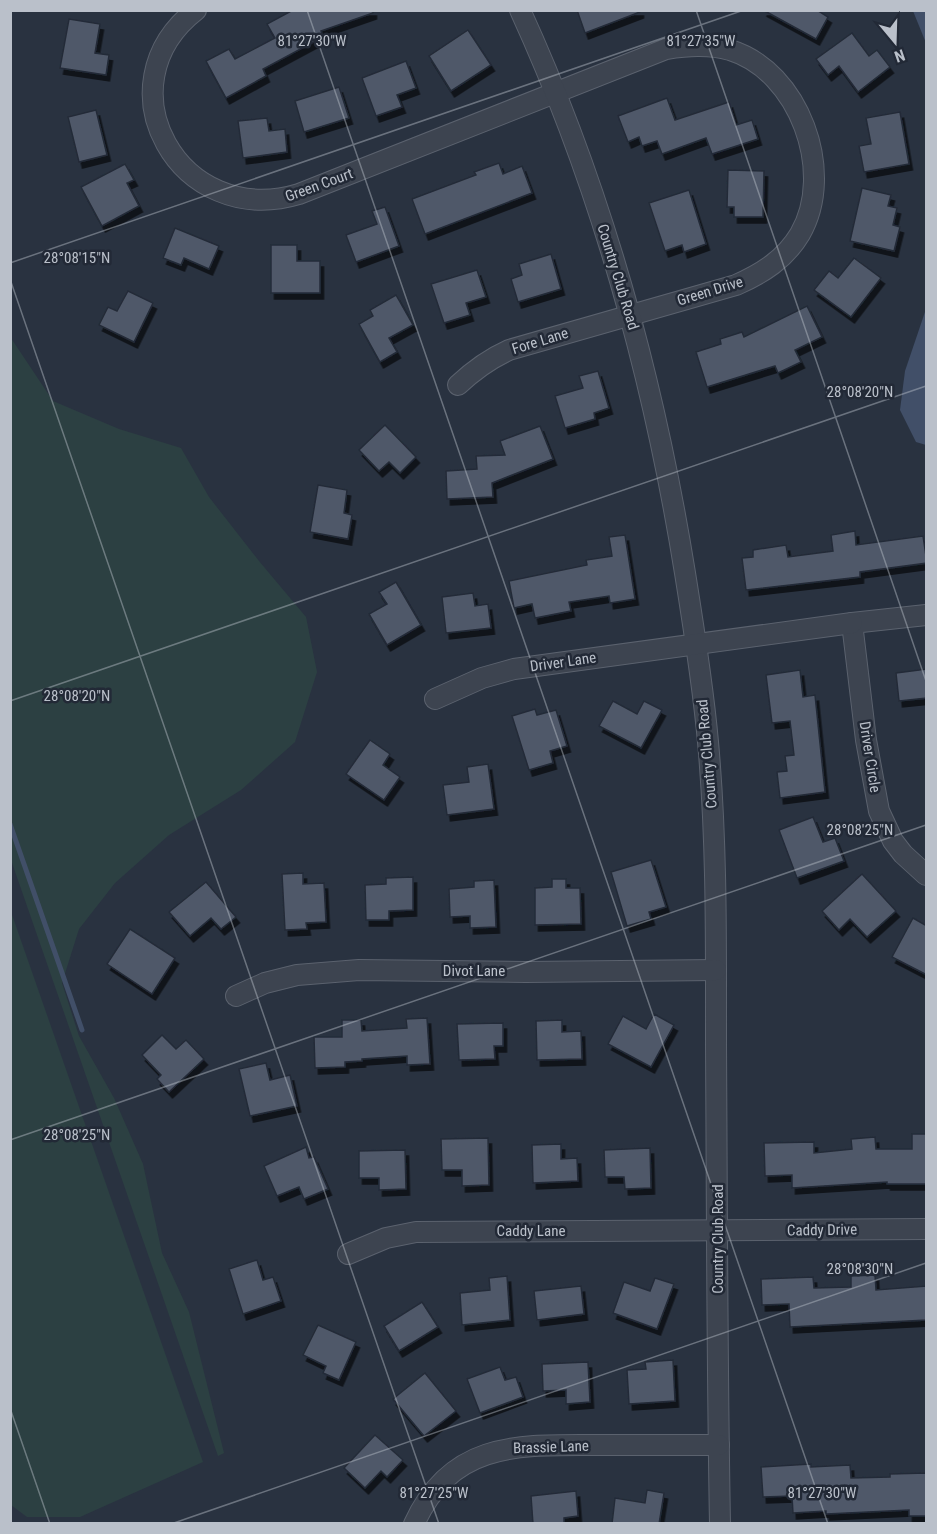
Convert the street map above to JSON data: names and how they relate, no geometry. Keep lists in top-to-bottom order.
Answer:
{
  "streets": {
    "street": [
      "Green Court",
      "Country Club Road",
      "Green Drive",
      "Fore Lane",
      "Driver Lane",
      "Driver Circle",
      "Divot Lane",
      "Caddy Drive",
      "Caddy Lane",
      "Brassie Lane"
    ]
  },
  "crossings": [
    ["Green Court", "Country Club Road"],
    ["Green Court", "Green Drive"],
    ["Country Club Road", "Green Drive"],
    ["Country Club Road", "Fore Lane"],
    ["Country Club Road", "Driver Lane"],
    ["Country Club Road", "Divot Lane"],
    ["Country Club Road", "Caddy Drive"],
    ["Country Club Road", "Caddy Lane"],
    ["Country Club Road", "Brassie Lane"],
    ["Green Drive", "Fore Lane"],
    ["Caddy Drive", "Caddy Lane"]
  ],
  "north": "bottom",
  "coordinates": [
    "81°27'35\"W",
    "81°27'30\"W",
    "28°08'15\"N",
    "28°08'20\"N",
    "28°08'25\"N",
    "28°08'30\"N",
    "81°27'25\"W"
  ]
}
